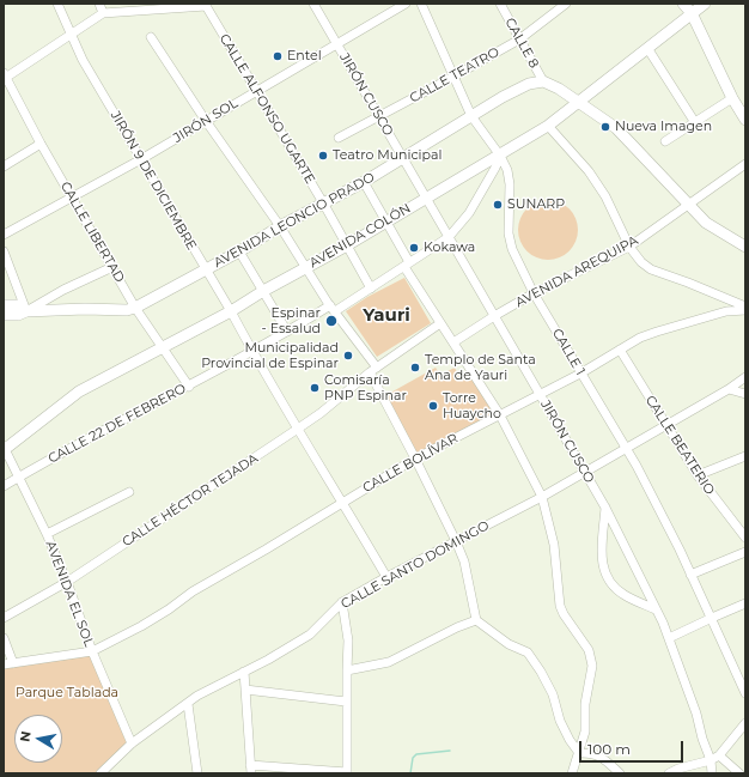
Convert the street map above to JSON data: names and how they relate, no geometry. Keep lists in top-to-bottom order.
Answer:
{
  "streets": {
    "main road": ["AVENIDA LEONCIO PRADO", "AVENIDA COLÓN"],
    "street": [
      "CALLE 8",
      "CALLE TEATRO",
      "JIRÓN CUSCO",
      "CALLE ALFONSO UGARTE",
      "JIRÓN SOL",
      "JIRÓN 9 DE DICIEMBRE",
      "CALLE LIBERTAD",
      "AVENIDA AREQUIPA",
      "CALLE 1",
      "CALLE 22 DE FEBRERO",
      "CALLE BEATERIO",
      "CALLE BOLÍVAR",
      "CALLE HÉCTOR TEJADA",
      "CALLE SANTO DOMINGO",
      "AVENIDA EL SOL"
    ]
  },
  "crossings": [
    ["CALLE 8", "CALLE TEATRO"],
    ["CALLE 8", "AVENIDA LEONCIO PRADO"],
    ["CALLE TEATRO", "JIRÓN CUSCO"],
    ["CALLE TEATRO", "CALLE 1"],
    ["JIRÓN CUSCO", "JIRÓN SOL"],
    ["JIRÓN CUSCO", "AVENIDA LEONCIO PRADO"],
    ["JIRÓN CUSCO", "AVENIDA COLÓN"],
    ["JIRÓN CUSCO", "AVENIDA AREQUIPA"],
    ["JIRÓN CUSCO", "CALLE 22 DE FEBRERO"],
    ["JIRÓN CUSCO", "CALLE BOLÍVAR"],
    ["JIRÓN CUSCO", "CALLE SANTO DOMINGO"],
    ["CALLE ALFONSO UGARTE", "JIRÓN SOL"],
    ["CALLE ALFONSO UGARTE", "AVENIDA LEONCIO PRADO"],
    ["CALLE ALFONSO UGARTE", "AVENIDA COLÓN"],
    ["CALLE ALFONSO UGARTE", "CALLE 22 DE FEBRERO"],
    ["JIRÓN SOL", "JIRÓN 9 DE DICIEMBRE"],
    ["JIRÓN SOL", "CALLE LIBERTAD"],
    ["JIRÓN 9 DE DICIEMBRE", "AVENIDA LEONCIO PRADO"],
    ["JIRÓN 9 DE DICIEMBRE", "AVENIDA COLÓN"],
    ["JIRÓN 9 DE DICIEMBRE", "CALLE 22 DE FEBRERO"],
    ["JIRÓN 9 DE DICIEMBRE", "CALLE BOLÍVAR"],
    ["JIRÓN 9 DE DICIEMBRE", "CALLE HÉCTOR TEJADA"],
    ["JIRÓN 9 DE DICIEMBRE", "CALLE SANTO DOMINGO"],
    ["AVENIDA LEONCIO PRADO", "CALLE LIBERTAD"],
    ["AVENIDA LEONCIO PRADO", "CALLE 1"],
    ["CALLE LIBERTAD", "AVENIDA COLÓN"],
    ["CALLE LIBERTAD", "CALLE 22 DE FEBRERO"],
    ["AVENIDA COLÓN", "CALLE 1"],
    ["AVENIDA COLÓN", "CALLE 22 DE FEBRERO"],
    ["AVENIDA COLÓN", "AVENIDA EL SOL"],
    ["AVENIDA AREQUIPA", "CALLE 1"],
    ["CALLE 1", "CALLE 22 DE FEBRERO"],
    ["CALLE 1", "CALLE BOLÍVAR"],
    ["CALLE 1", "CALLE SANTO DOMINGO"],
    ["CALLE 22 DE FEBRERO", "AVENIDA EL SOL"],
    ["CALLE BEATERIO", "CALLE BOLÍVAR"],
    ["CALLE BEATERIO", "CALLE SANTO DOMINGO"],
    ["CALLE BOLÍVAR", "AVENIDA EL SOL"],
    ["CALLE HÉCTOR TEJADA", "AVENIDA EL SOL"],
    ["CALLE SANTO DOMINGO", "AVENIDA EL SOL"]
  ],
  "districts": ["Yauri"],
  "parks": ["Parque Tablada"],
  "places": [
    "Entel",
    "Nueva Imagen",
    "Teatro Municipal",
    "SUNARP",
    "Kokawa",
    "Espinar - Essalud",
    "Municipalidad Provincial de Espinar",
    "Templo de Santa Ana de Yauri",
    "Comisaría PNP Espinar",
    "Torre Huaycho"
  ],
  "scale_bar": "100 m",
  "north": "left"
}
